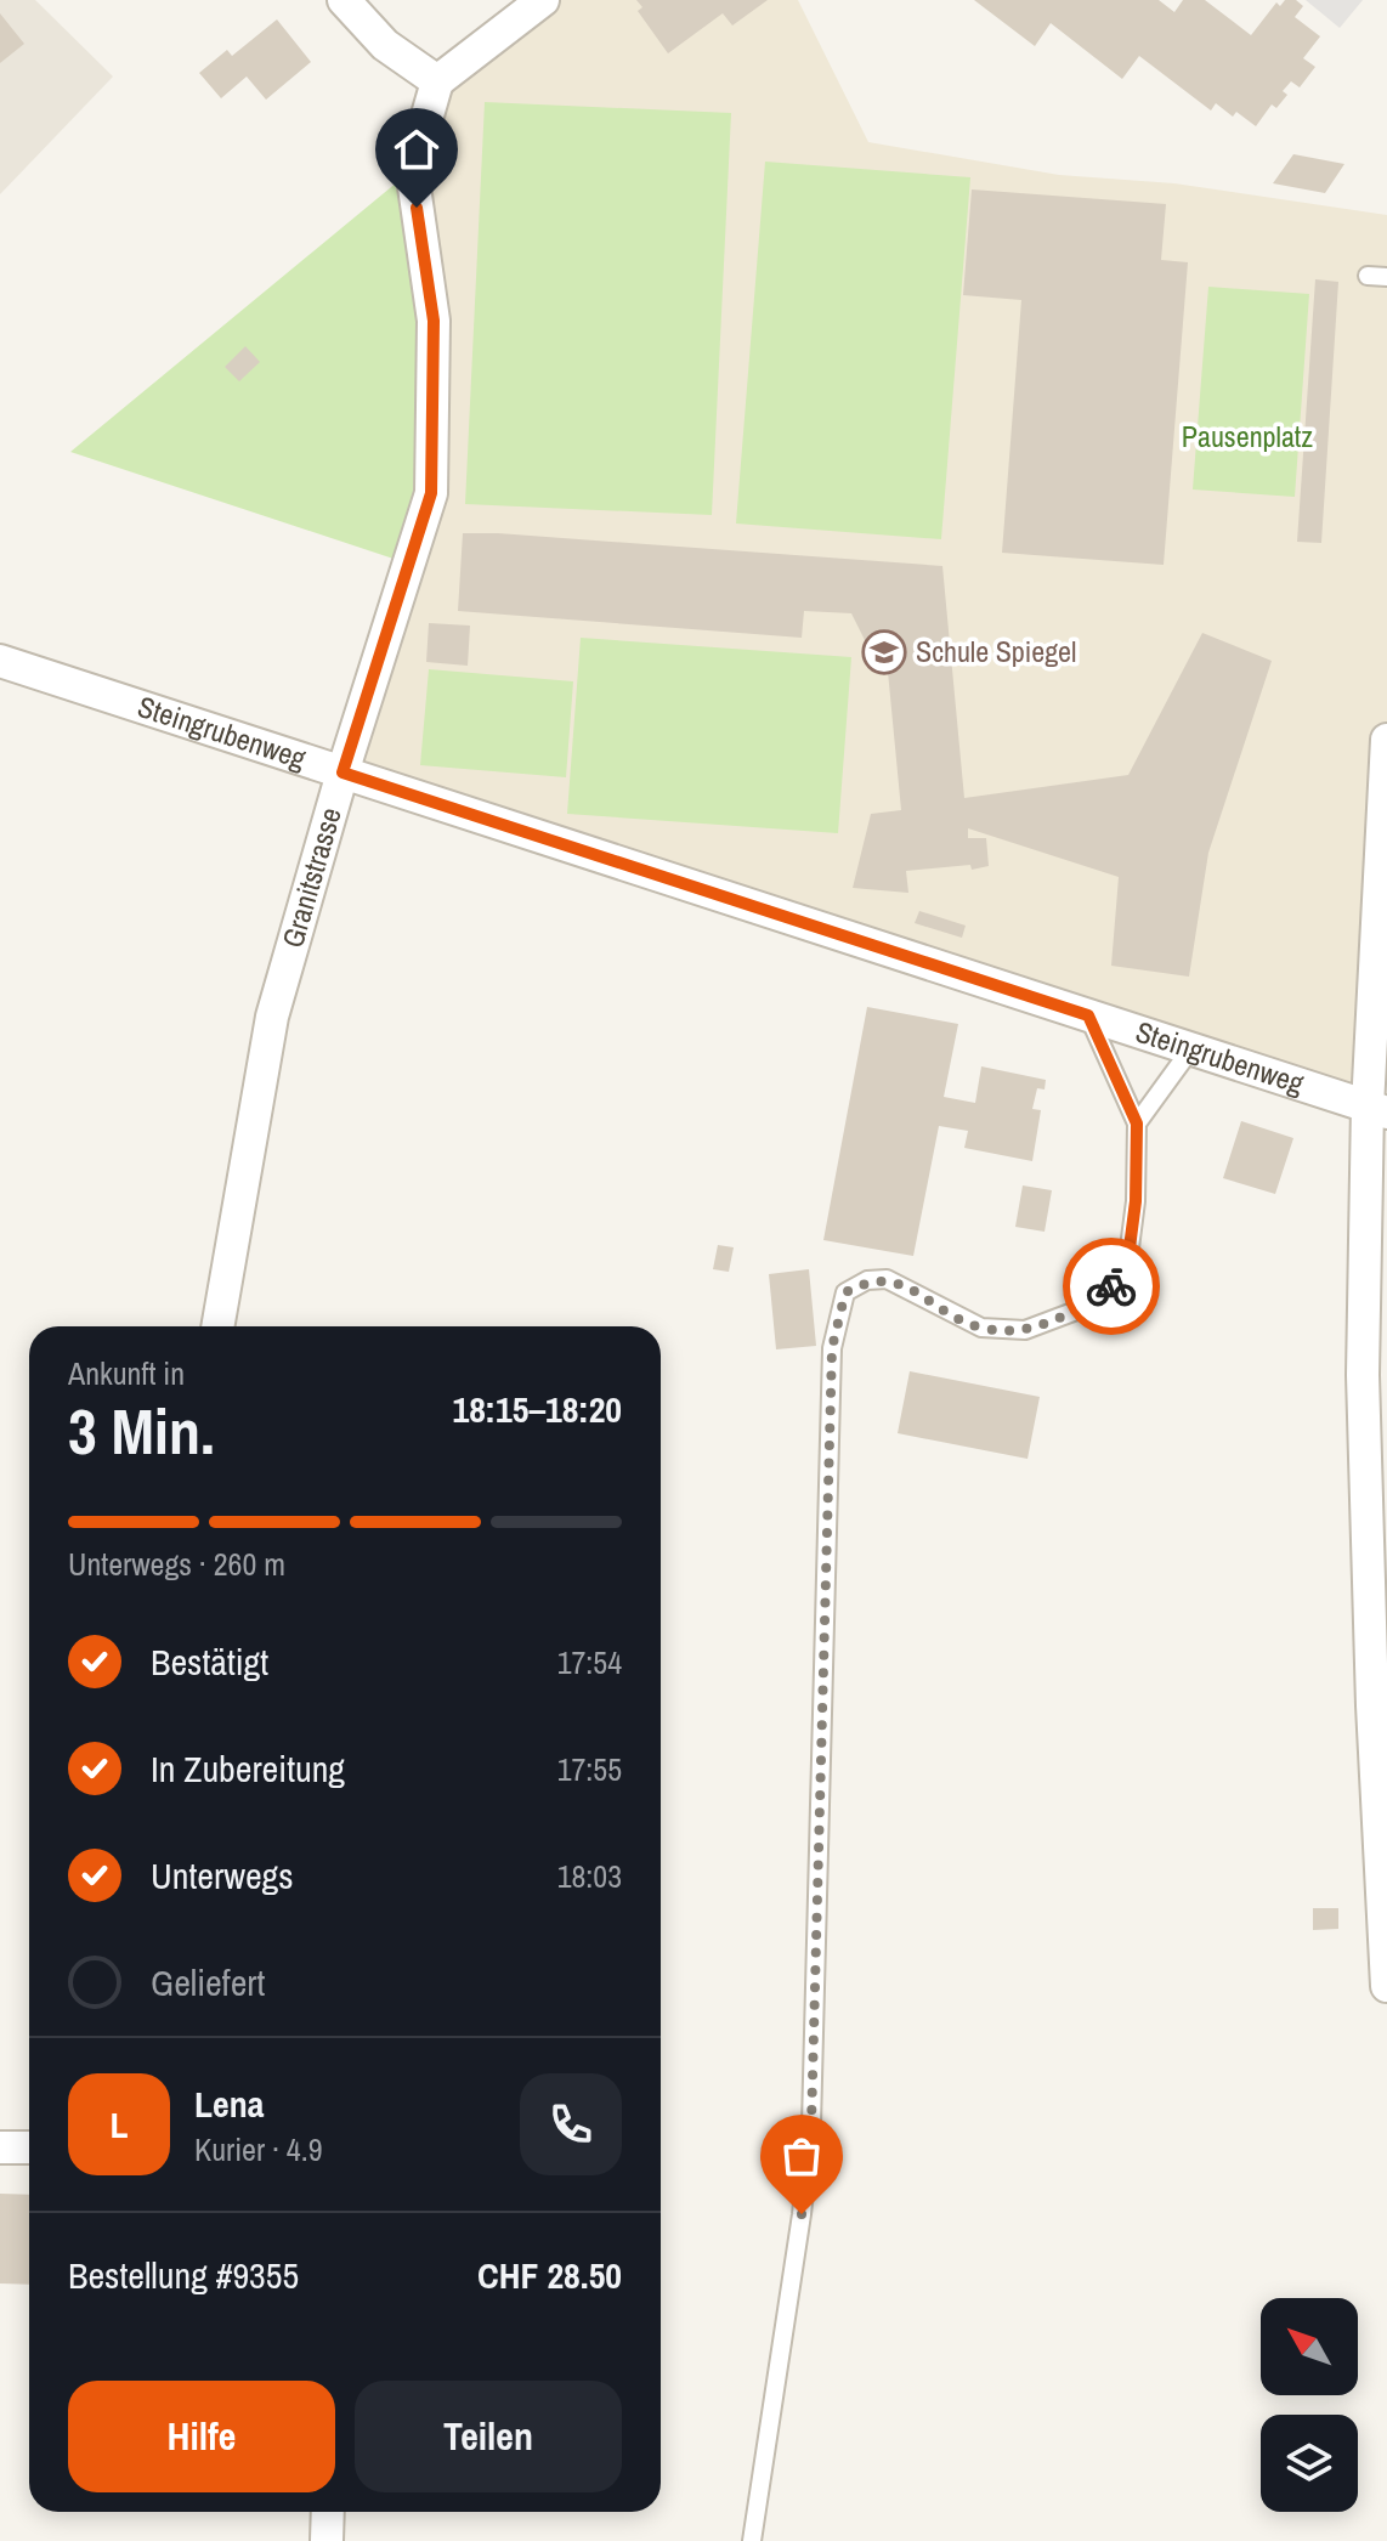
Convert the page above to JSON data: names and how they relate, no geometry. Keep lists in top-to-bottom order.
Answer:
{
  "streets": {
    "street": ["Steingrubenweg", "Granitstrasse"]
  },
  "crossings": [
    ["Steingrubenweg", "Granitstrasse"]
  ],
  "parks": ["Pausenplatz"],
  "places": {
    "school or university": ["Schule Spiegel"]
  },
  "north": "top left",
  "page": {
    "heading": ["3 Min.", "Ankunft in", "18:15–18:20"],
    "panel": [
      "Lena",
      "Kurier · 4.9",
      "Bestellung #9355",
      "CHF 28.50"
    ],
    "bar": "Unterwegs · 260 m",
    "list": [
      ["Bestätigt", "17:54"],
      ["In Zubereitung", "17:55"],
      ["Unterwegs", "18:03"],
      "Geliefert"
    ],
    "round": "L",
    "buttons": ["Hilfe", "Teilen"]
  }
}
